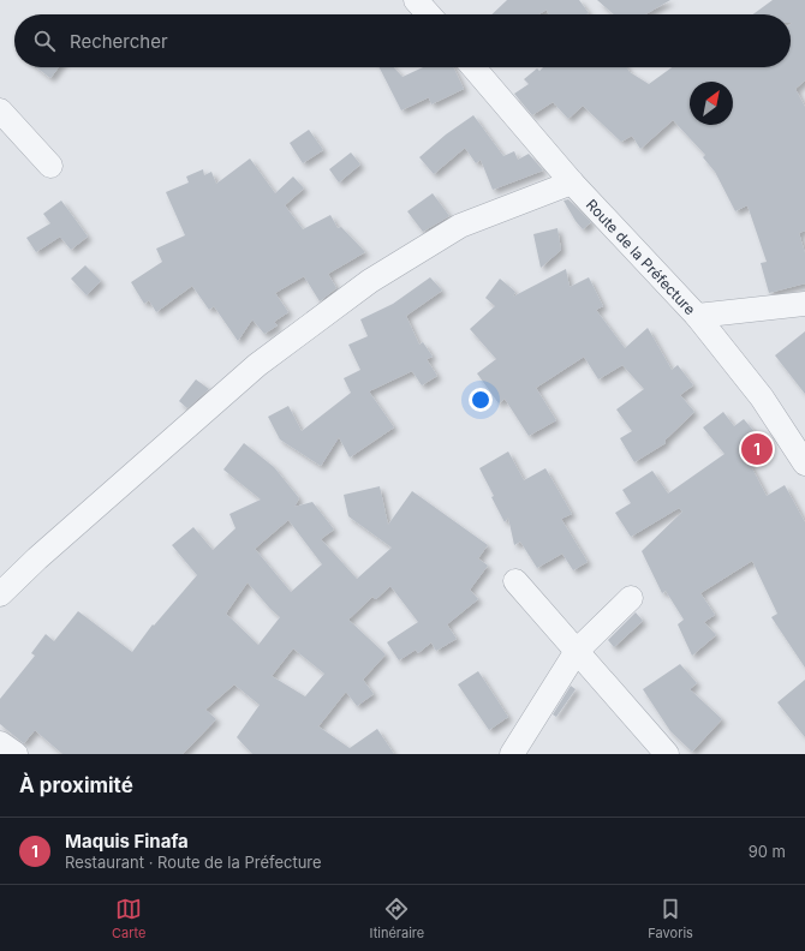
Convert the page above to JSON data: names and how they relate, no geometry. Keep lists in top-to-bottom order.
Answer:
{
  "streets": {
    "street": ["Route de la Préfecture"]
  },
  "north": "top right",
  "page": {
    "search": "Rechercher",
    "pins": "1",
    "heading": "À proximité",
    "list": [
      {
        "mark": "1",
        "name": "Maquis Finafa",
        "note": "Restaurant · Route de la Préfecture",
        "value": "90 m"
      }
    ],
    "nav": ["Carte", "Itinéraire", "Favoris"]
  }
}
